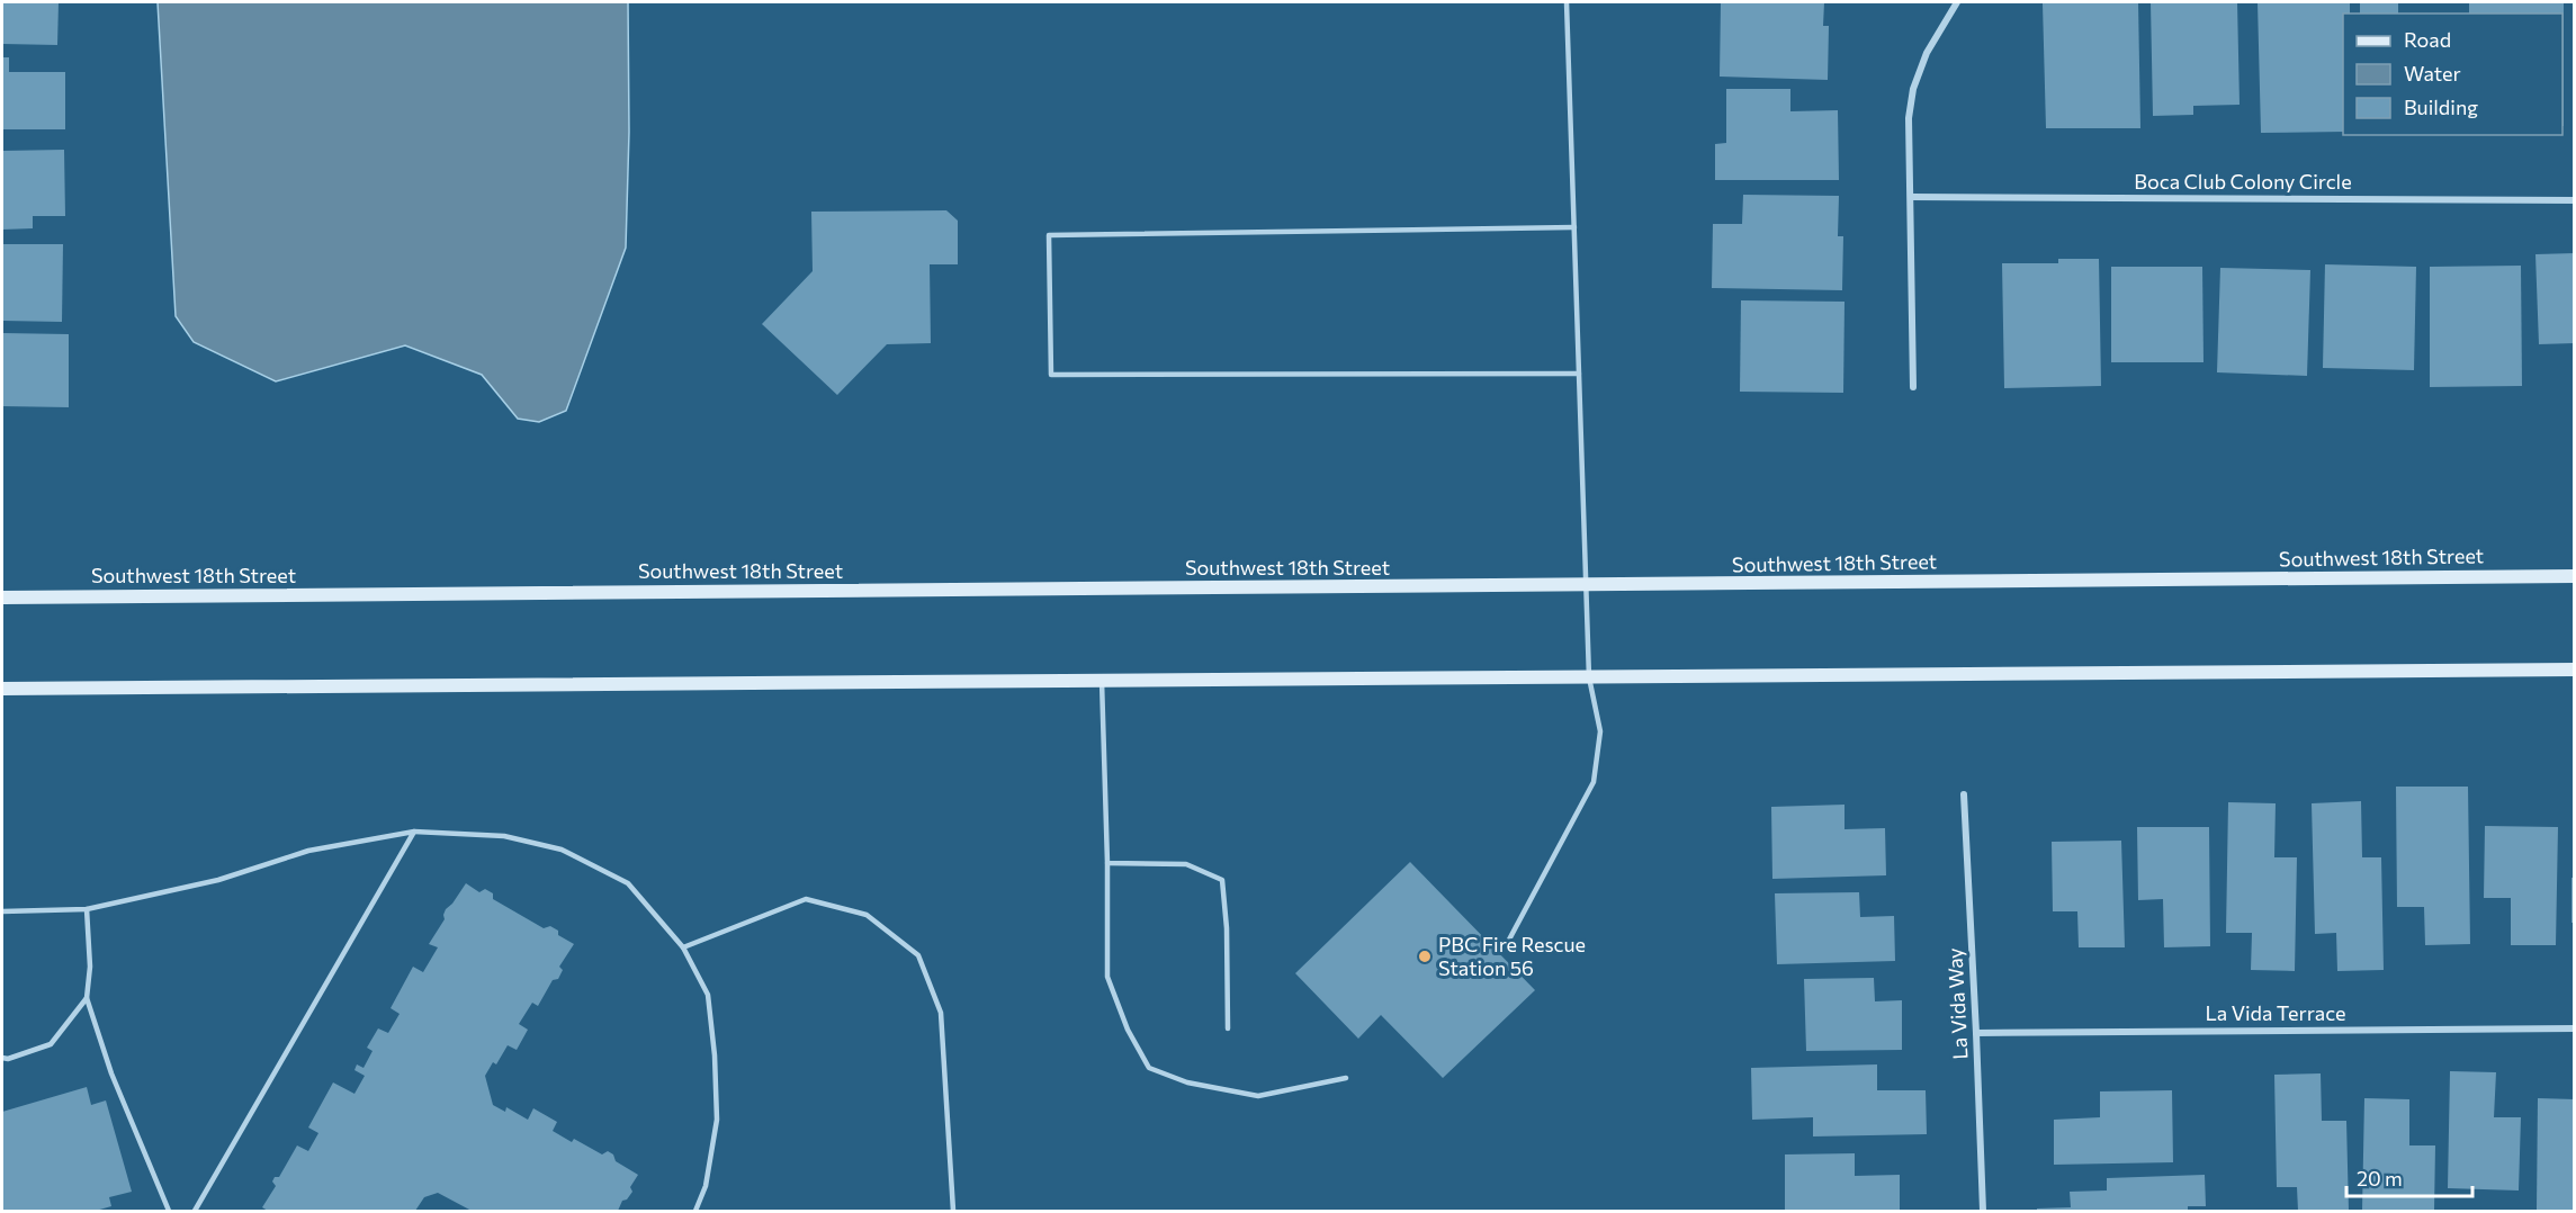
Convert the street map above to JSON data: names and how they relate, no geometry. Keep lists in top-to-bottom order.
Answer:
{
  "streets": {
    "main road": ["Southwest 18th Street"],
    "street": ["Boca Club Colony Circle", "La Vida Way", "La Vida Terrace"]
  },
  "crossings": [
    ["La Vida Way", "La Vida Terrace"]
  ],
  "places": ["PBC Fire Rescue Station 56"],
  "legend": ["Road", "Water", "Building"],
  "scale_bar": "20 m"
}
